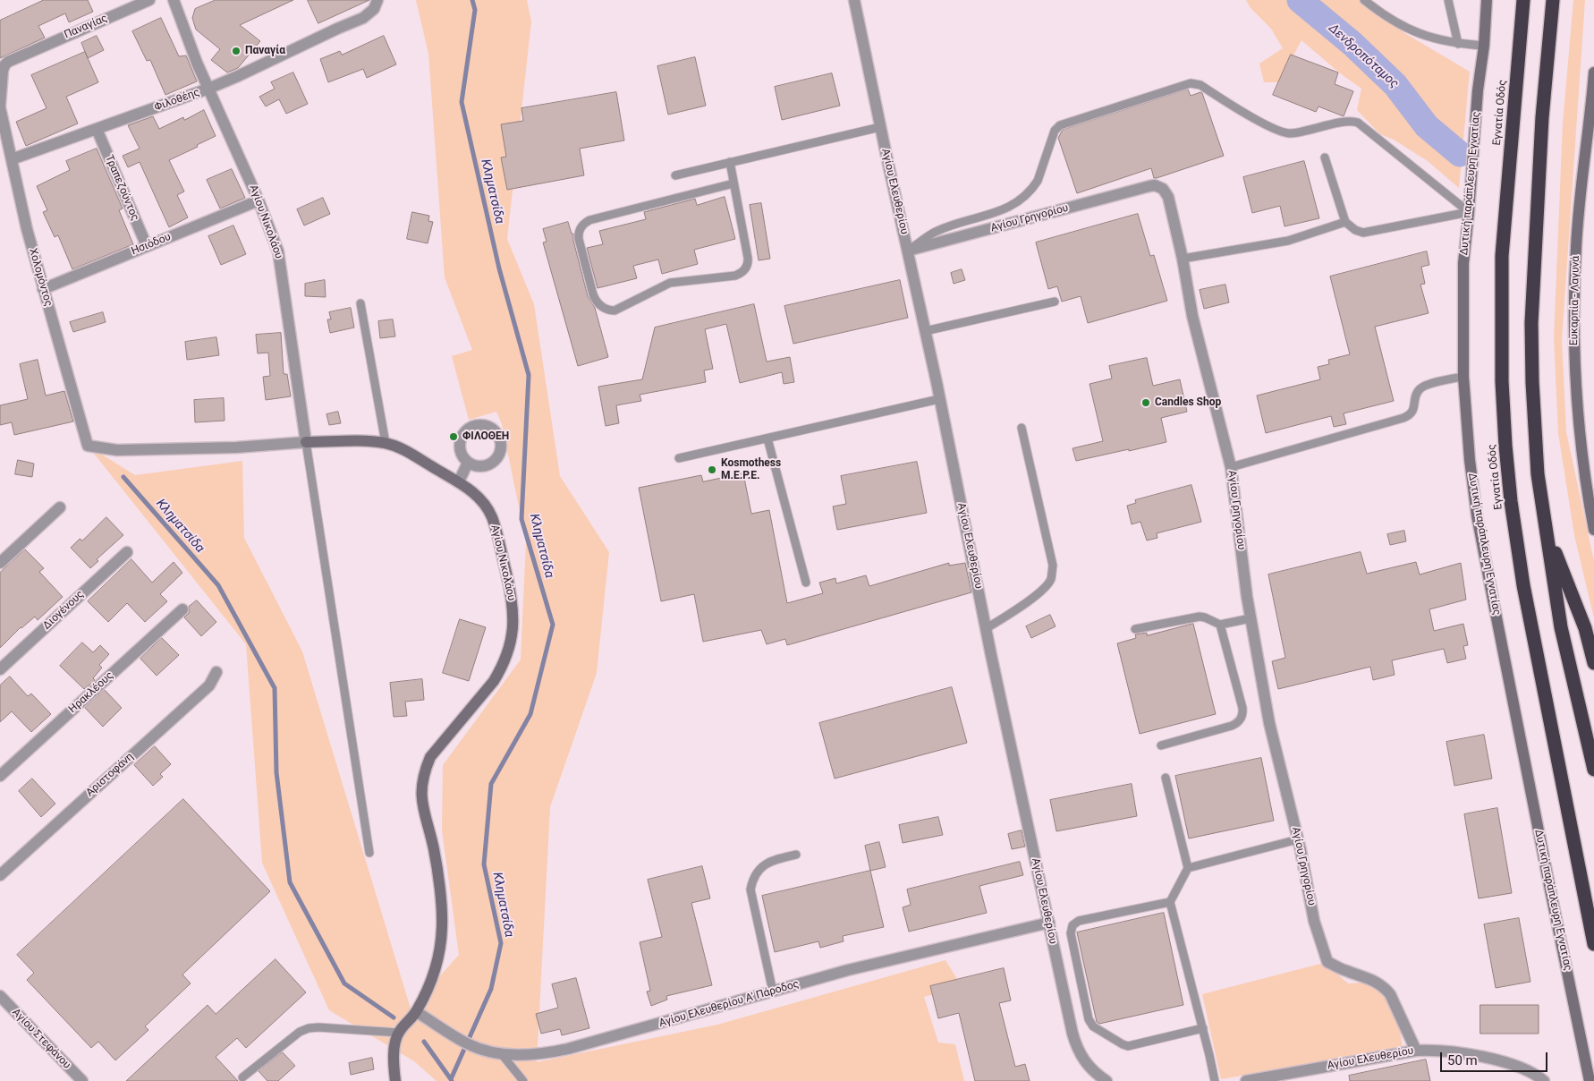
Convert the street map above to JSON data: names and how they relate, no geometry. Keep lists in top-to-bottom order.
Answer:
{
  "streets": {
    "highway": ["Εγνατία Οδός"],
    "street": [
      "Παναγίας",
      "Φιλοθέης",
      "Δυτική παράπλευρη Εγνατίας",
      "Τραπεζούντος",
      "Αγίου Ελευθερίου",
      "Αγίου Γρηγορίου",
      "Αγίου Νικολάου",
      "Ησιόδου",
      "Χολομόντος",
      "Ευκαρπία - Λαγυνά",
      "Διογένους",
      "Ηρακλέους",
      "Αριστοφάνη",
      "Αγίου Ελευθερίου Α' Πάροδος",
      "Αγίου Στεφάνου"
    ]
  },
  "crossings": [
    ["Παναγίας", "Χολομόντος"],
    ["Φιλοθέης", "Τραπεζούντος"],
    ["Φιλοθέης", "Αγίου Νικολάου"],
    ["Φιλοθέης", "Χολομόντος"],
    ["Τραπεζούντος", "Ησιόδου"],
    ["Αγίου Ελευθερίου", "Αγίου Γρηγορίου"],
    ["Αγίου Ελευθερίου", "Αγίου Ελευθερίου Α' Πάροδος"],
    ["Αγίου Νικολάου", "Ησιόδου"],
    ["Αγίου Νικολάου", "Χολομόντος"],
    ["Αγίου Νικολάου", "Αγίου Ελευθερίου Α' Πάροδος"],
    ["Ησιόδου", "Χολομόντος"]
  ],
  "water": ["Δενδροπόταμος", "Κληματσίδα"],
  "places": [
    "Παναγία",
    "Candles Shop",
    "ΦΙΛΟΘΕΗ",
    "Kosmothess M.E.P.E."
  ],
  "scale_bar": "50 m"
}
